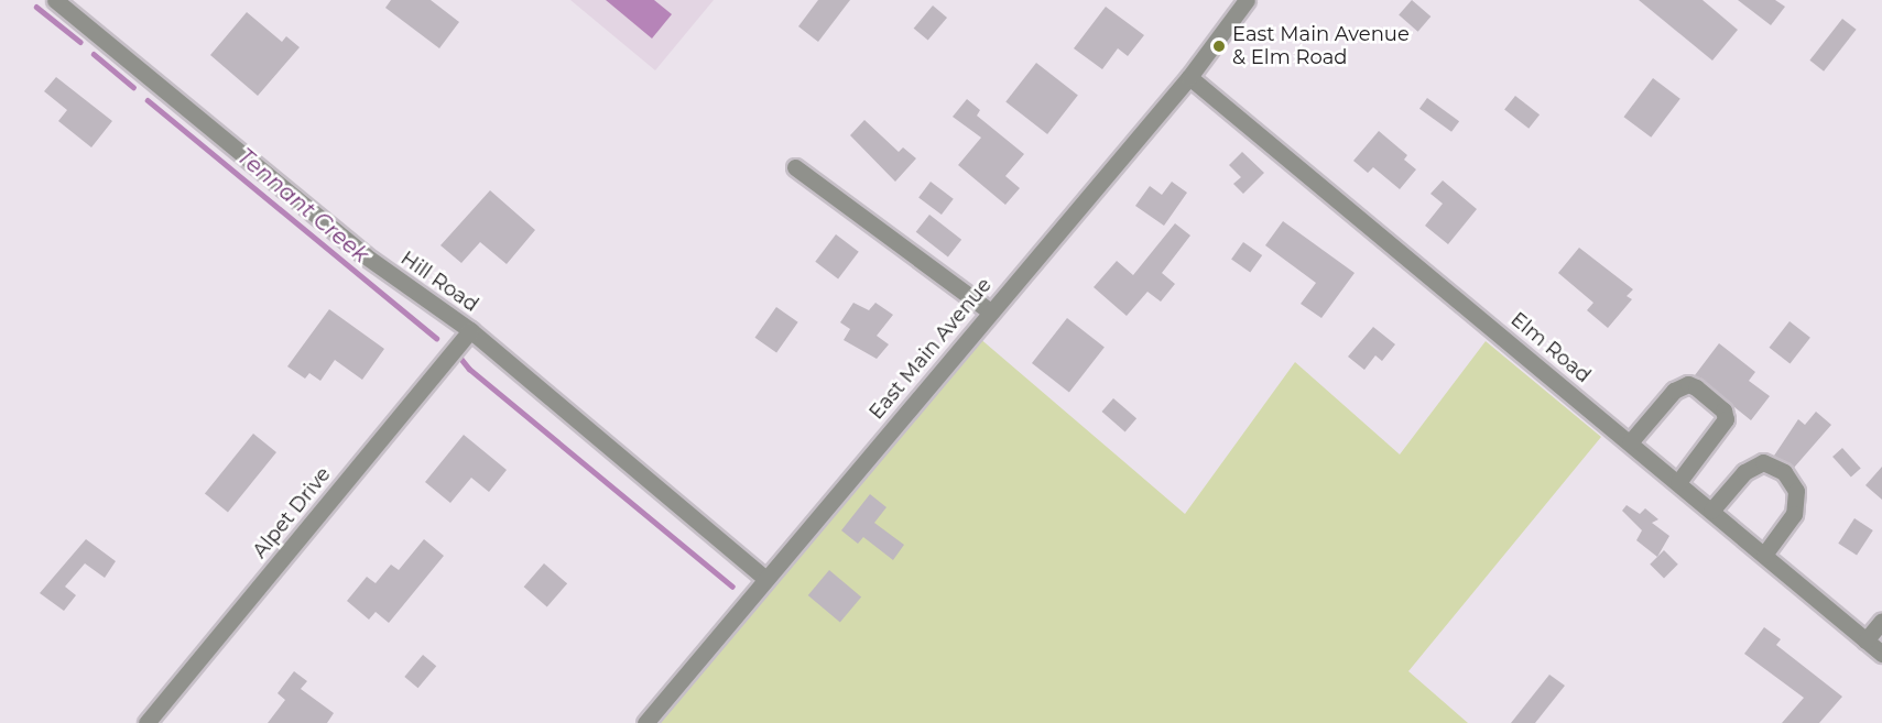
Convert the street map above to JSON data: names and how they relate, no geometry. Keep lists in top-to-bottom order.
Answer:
{
  "streets": {
    "street": [
      "Hill Road",
      "Elm Road",
      "East Main Avenue",
      "Alpet Drive"
    ]
  },
  "crossings": [
    ["Hill Road", "East Main Avenue"],
    ["Hill Road", "Alpet Drive"],
    ["Elm Road", "East Main Avenue"]
  ],
  "water": ["Tennant Creek"],
  "places": ["East Main Avenue & Elm Road"]
}
